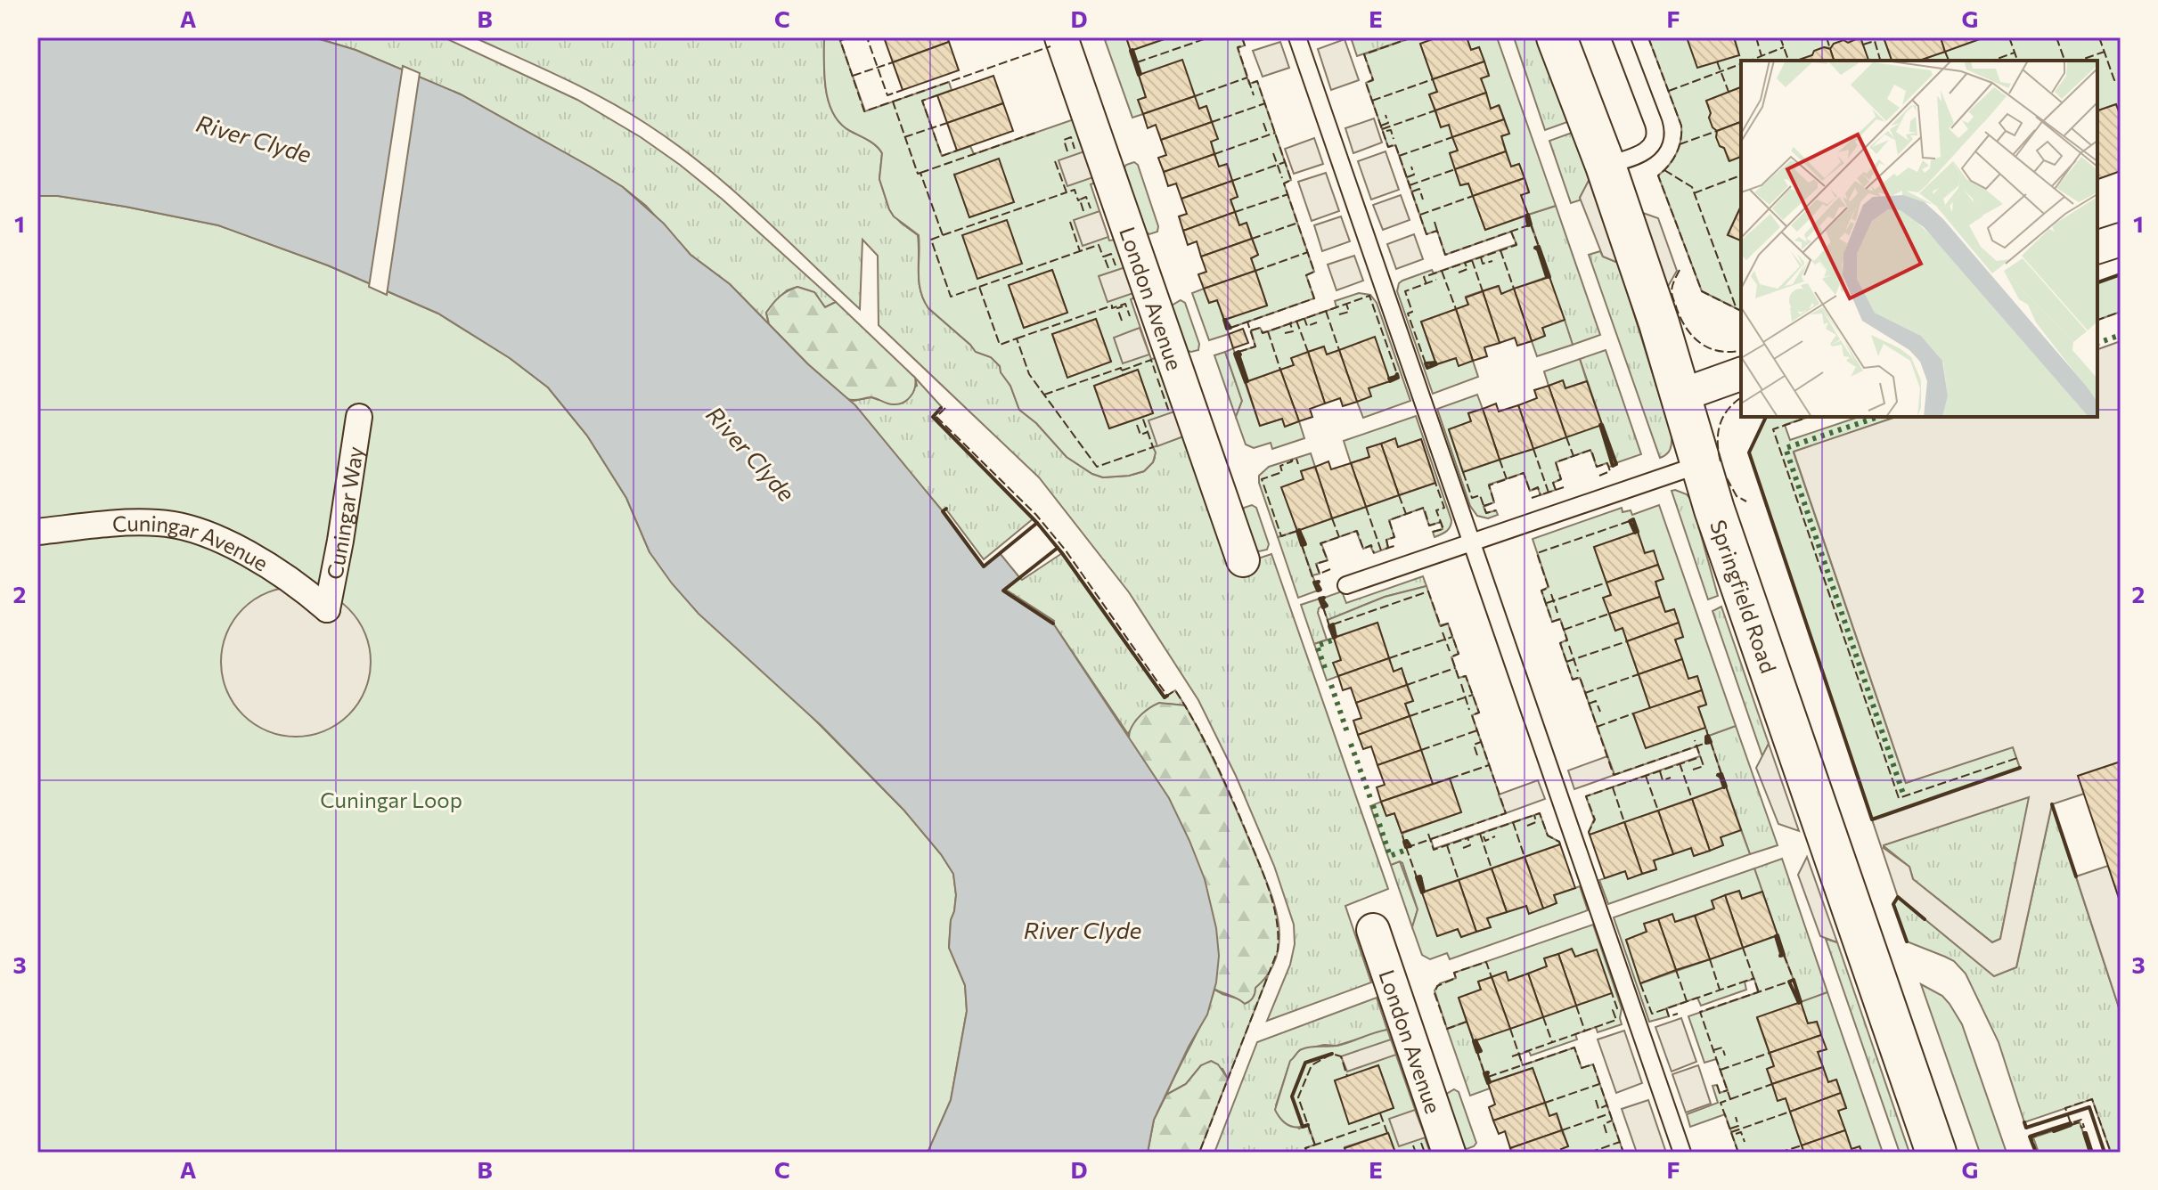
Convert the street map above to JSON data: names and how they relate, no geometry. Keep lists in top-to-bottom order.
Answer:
{
  "streets": {
    "street": [
      "London Avenue",
      "Cuningar Way",
      "Cuningar Avenue",
      "Springfield Road"
    ]
  },
  "crossings": [
    ["Cuningar Way", "Cuningar Avenue"]
  ],
  "water": ["River Clyde"],
  "parks": ["Cuningar Loop"],
  "grid": {
    "columns": [
      "A",
      "B",
      "C",
      "D",
      "E",
      "F",
      "G"
    ],
    "rows": ["1", "2", "3"]
  }
}
